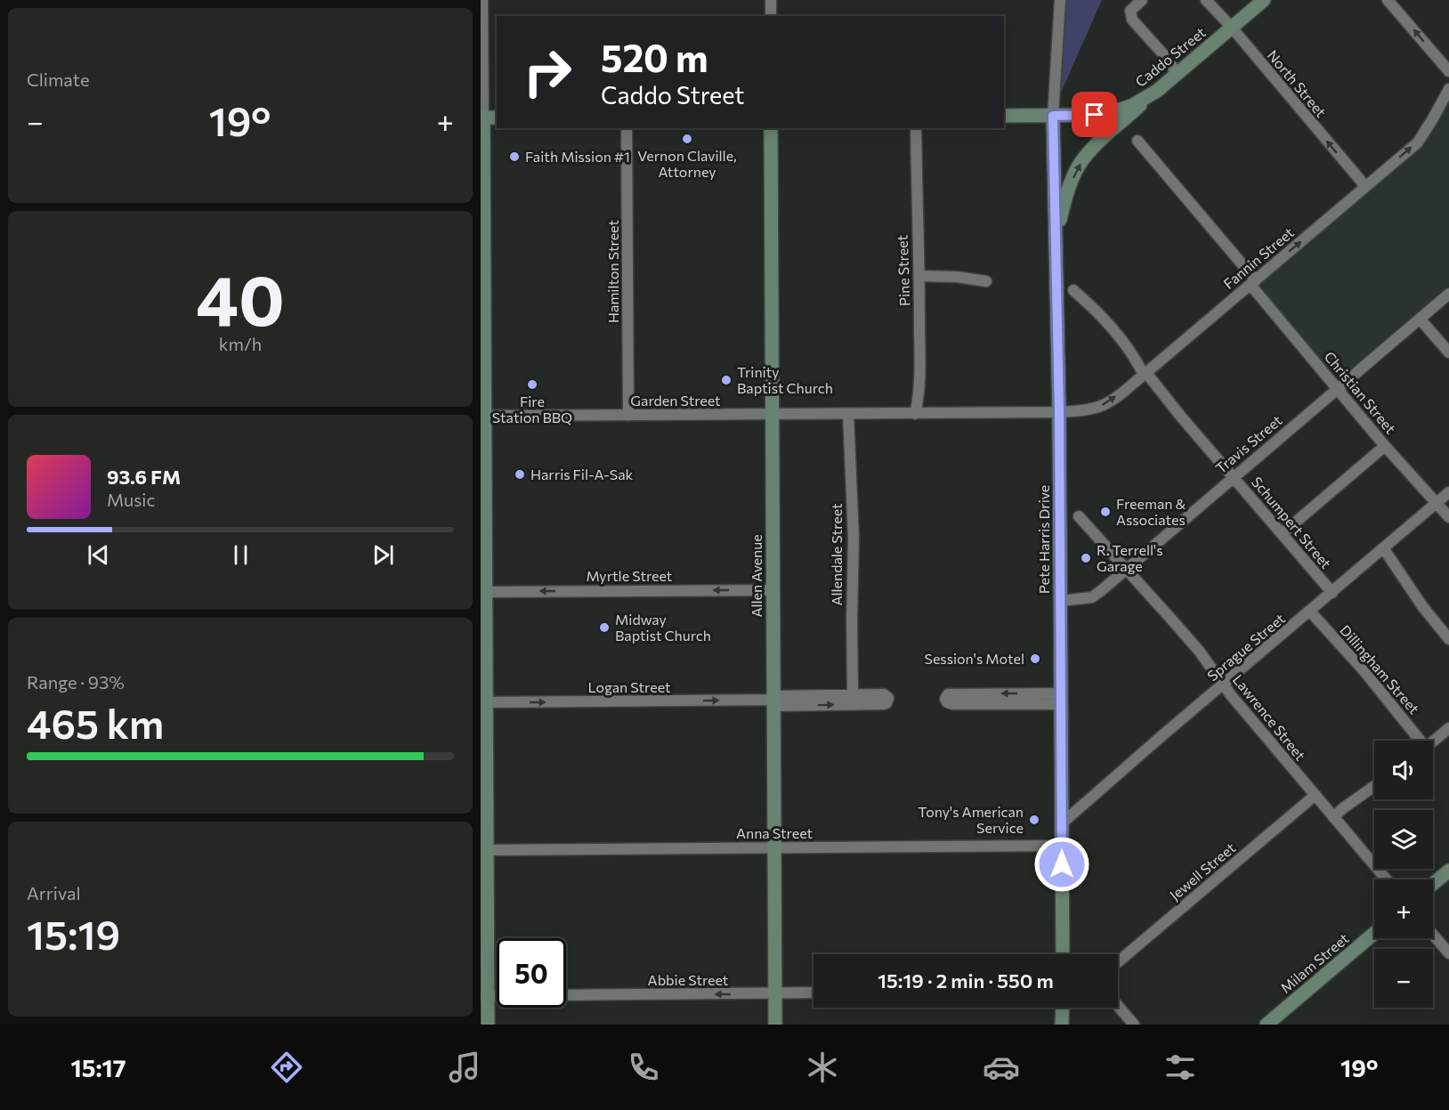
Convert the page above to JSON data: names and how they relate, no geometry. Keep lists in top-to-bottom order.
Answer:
{
  "streets": {
    "main road": [
      "Caddo Street",
      "Pete Harris Drive",
      "Allen Avenue",
      "Milam Street"
    ],
    "street": [
      "North Street",
      "Fannin Street",
      "Pine Street",
      "Hamilton Street",
      "Christian Street",
      "Garden Street",
      "Travis Street",
      "Schumpert Street",
      "Allendale Street",
      "Myrtle Street",
      "Sprague Street",
      "Dillingham Street",
      "Logan Street",
      "Lawrence Street",
      "Anna Street",
      "Jewell Street",
      "Abbie Street"
    ]
  },
  "crossings": [
    ["Caddo Street", "North Street"],
    ["Caddo Street", "Pete Harris Drive"],
    ["North Street", "Fannin Street"],
    ["Fannin Street", "Christian Street"],
    ["Fannin Street", "Garden Street"],
    ["Fannin Street", "Schumpert Street"],
    ["Fannin Street", "Pete Harris Drive"],
    ["Pine Street", "Garden Street"],
    ["Hamilton Street", "Garden Street"],
    ["Christian Street", "Travis Street"],
    ["Christian Street", "Sprague Street"],
    ["Garden Street", "Pete Harris Drive"],
    ["Garden Street", "Allendale Street"],
    ["Garden Street", "Allen Avenue"],
    ["Travis Street", "Schumpert Street"],
    ["Travis Street", "Pete Harris Drive"],
    ["Travis Street", "Lawrence Street"],
    ["Schumpert Street", "Sprague Street"],
    ["Pete Harris Drive", "Sprague Street"],
    ["Pete Harris Drive", "Anna Street"],
    ["Allendale Street", "Logan Street"],
    ["Myrtle Street", "Allen Avenue"],
    ["Allen Avenue", "Logan Street"],
    ["Allen Avenue", "Anna Street"],
    ["Allen Avenue", "Abbie Street"],
    ["Sprague Street", "Dillingham Street"],
    ["Sprague Street", "Lawrence Street"],
    ["Lawrence Street", "Jewell Street"]
  ],
  "one_way": [
    "North Street",
    "Fannin Street",
    "Myrtle Street",
    "Logan Street",
    "Abbie Street"
  ],
  "places": [
    "Vernon Claville, Attorney",
    "Faith Mission #1",
    "Trinity Baptist Church",
    "Fire Station BBQ",
    "Harris Fil-A-Sak",
    "Freeman & Associates",
    "R. Terrell's Garage",
    "Midway Baptist Church",
    "Session's Motel",
    "Tony's American Service"
  ],
  "page": {
    "tile": [
      "Climate",
      ["40", "km/h"],
      ["Range · 93%", "465 km"],
      ["Arrival", "15:19"]
    ],
    "turn": ["520 m", "Caddo Street"],
    "heat": ["−", "19°", "+"],
    "song": ["93.6 FM", "Music"],
    "map_buttons": ["+", "−"],
    "limit": "50",
    "trip": "15:19 · 2 min · 550 m",
    "tabs": ["15:17", "19°"]
  }
}
